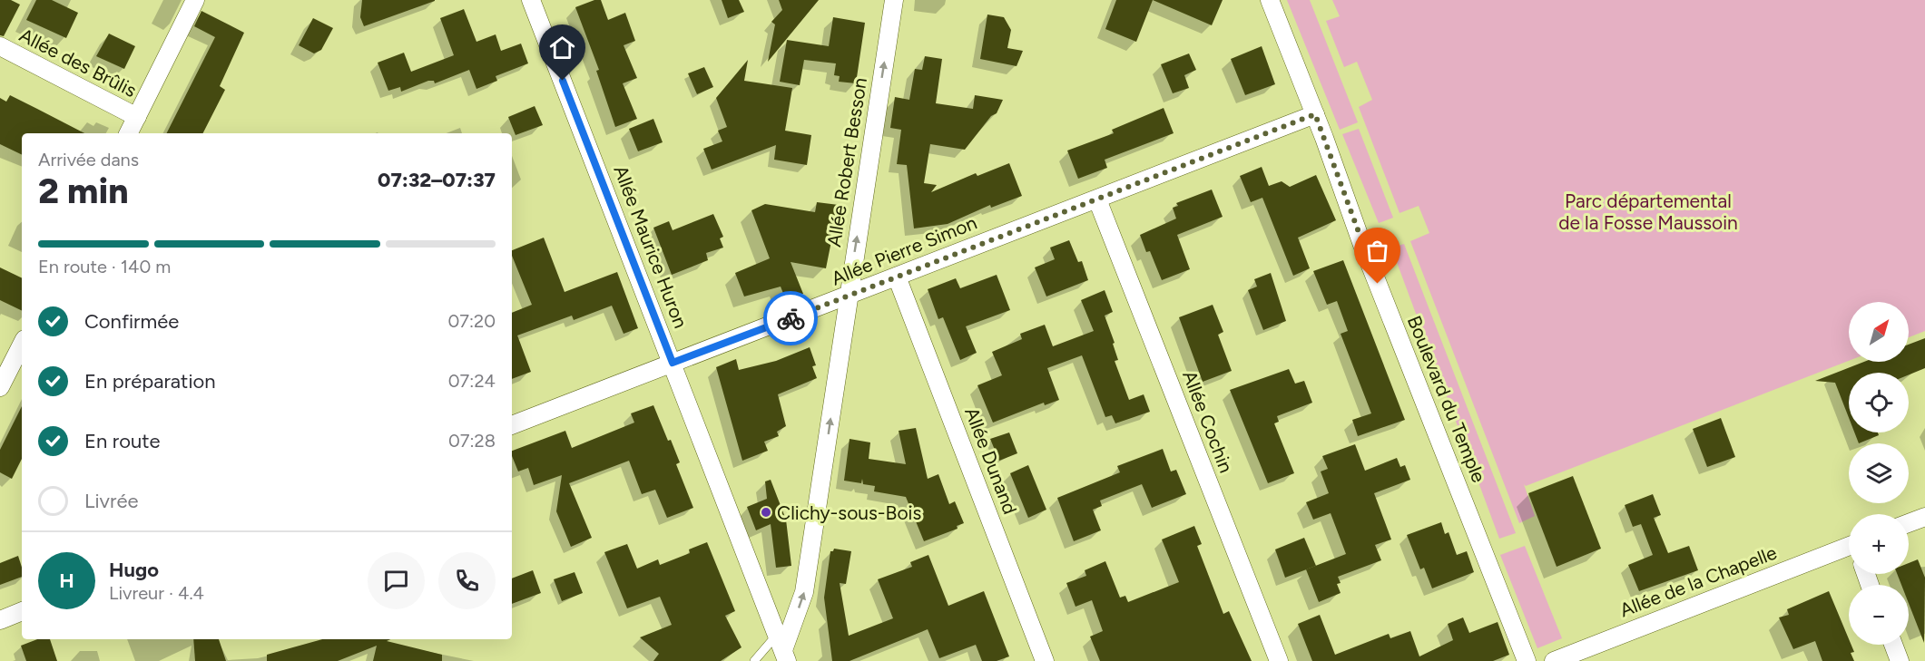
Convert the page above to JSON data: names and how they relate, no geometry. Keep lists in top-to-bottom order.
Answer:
{
  "streets": {
    "street": [
      "Allée des Brûlis",
      "Allée Robert Besson",
      "Allée Maurice Huron",
      "Allée Pierre Simon",
      "Boulevard du Temple",
      "Allée Cochin",
      "Allée Dunand",
      "Allée de la Chapelle"
    ]
  },
  "crossings": [
    ["Allée Robert Besson", "Allée Maurice Huron"],
    ["Allée Robert Besson", "Allée Pierre Simon"],
    ["Allée Maurice Huron", "Allée Pierre Simon"],
    ["Allée Pierre Simon", "Boulevard du Temple"],
    ["Allée Pierre Simon", "Allée Cochin"],
    ["Allée Pierre Simon", "Allée Dunand"]
  ],
  "one_way": ["Allée Robert Besson"],
  "parks": ["Parc départemental de la Fosse Maussoin"],
  "places": ["Clichy-sous-Bois"],
  "north": "top right",
  "page": {
    "heading": ["2 min", "Arrivée dans", "07:32–07:37"],
    "panel": ["Hugo", "Livreur · 4.4"],
    "bar": "En route · 140 m",
    "list": [
      ["Confirmée", "07:20"],
      ["En préparation", "07:24"],
      ["En route", "07:28"],
      "Livrée"
    ],
    "map_buttons": ["+", "−"],
    "round": "H"
  }
}
